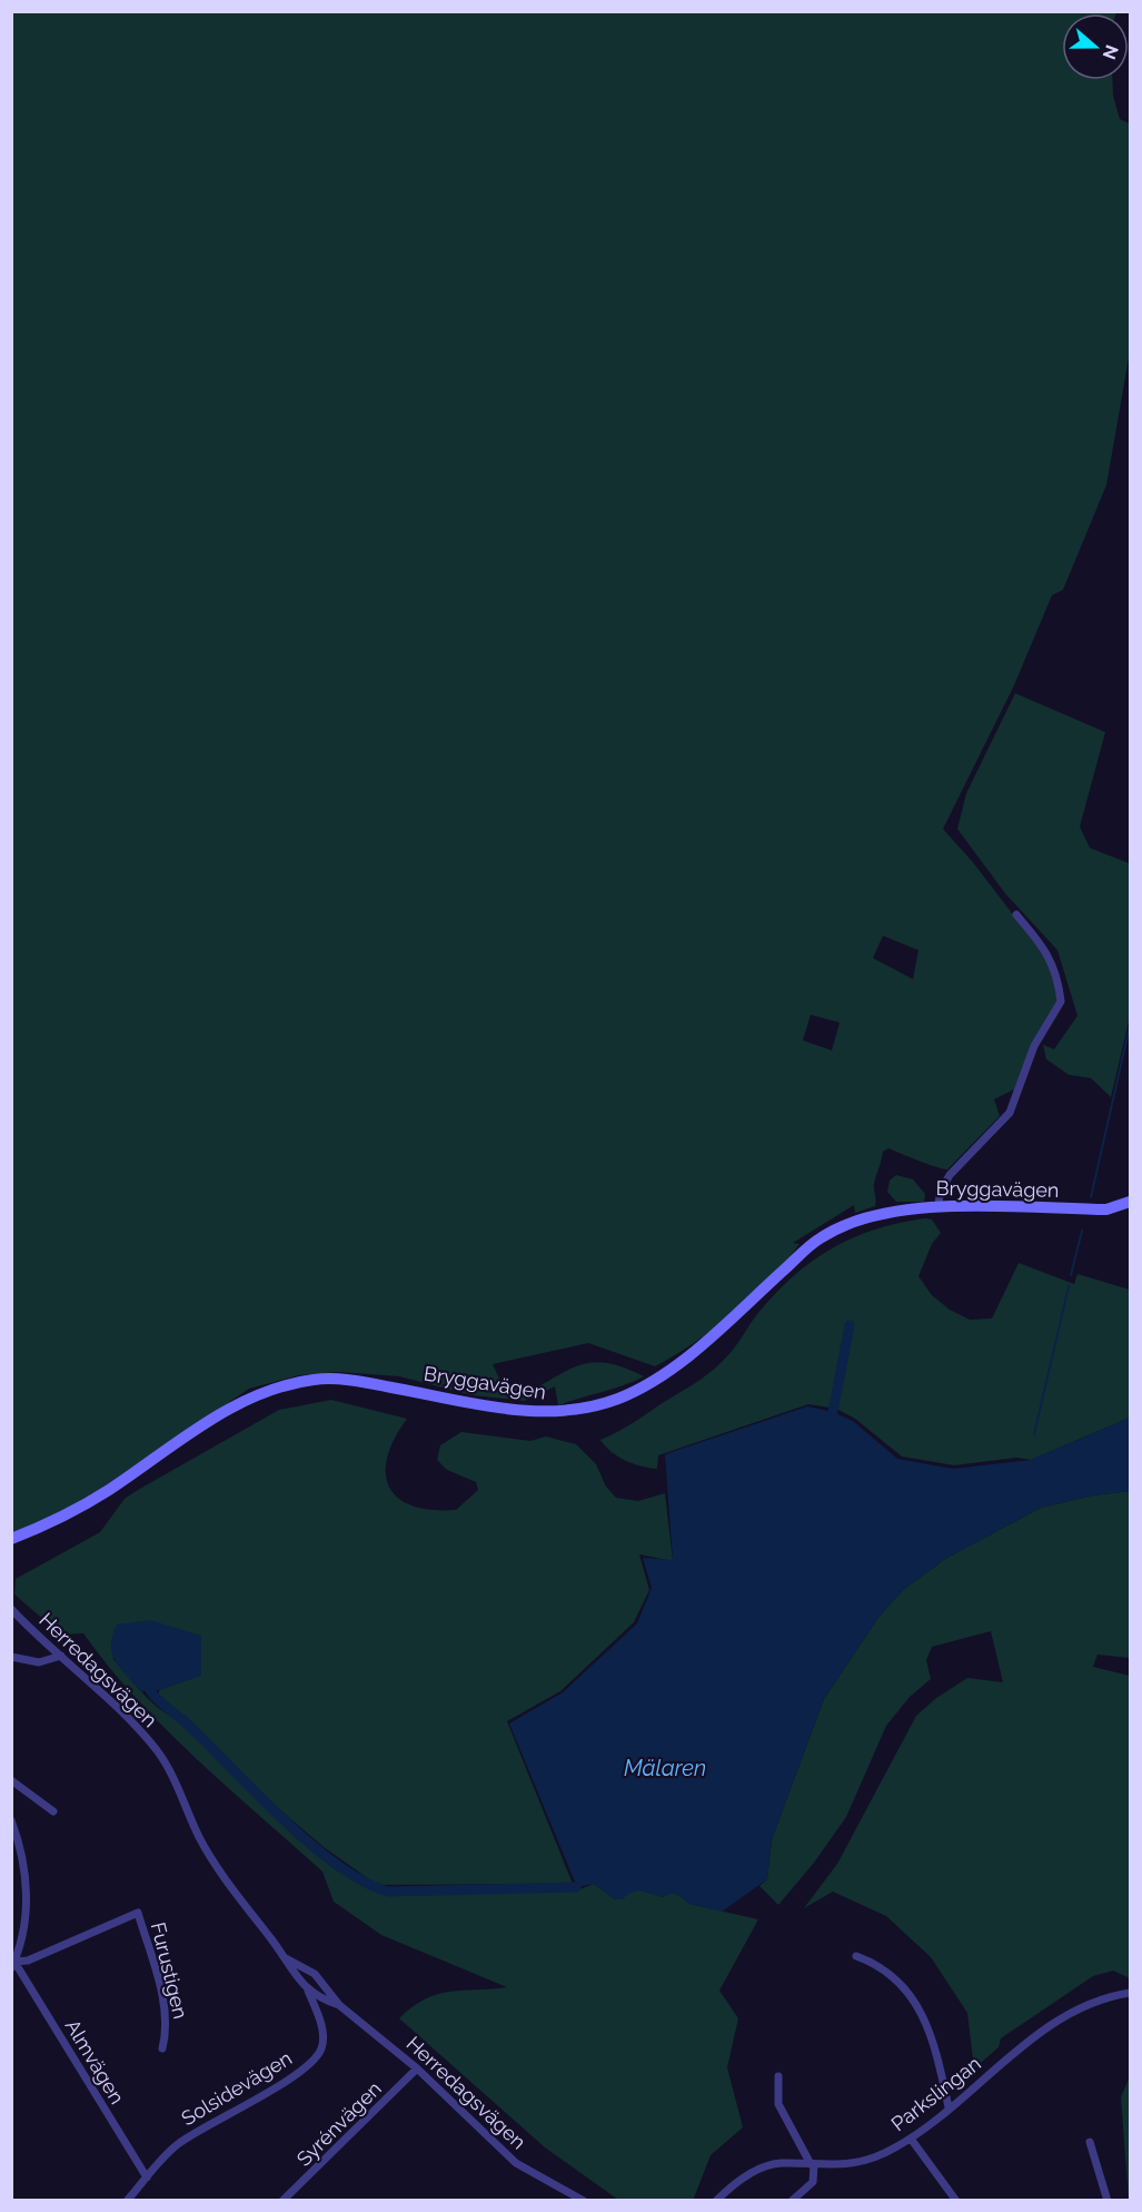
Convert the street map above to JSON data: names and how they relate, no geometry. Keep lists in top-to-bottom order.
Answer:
{
  "streets": {
    "main road": ["Bryggavägen"],
    "street": [
      "Herredagsvägen",
      "Furustigen",
      "Almvägen",
      "Solsidevägen",
      "Parkslingan",
      "Syrénvägen"
    ]
  },
  "crossings": [
    ["Herredagsvägen", "Solsidevägen"],
    ["Herredagsvägen", "Syrénvägen"],
    ["Furustigen", "Almvägen"],
    ["Almvägen", "Solsidevägen"]
  ],
  "water": ["Mälaren"],
  "north": "right"
}
